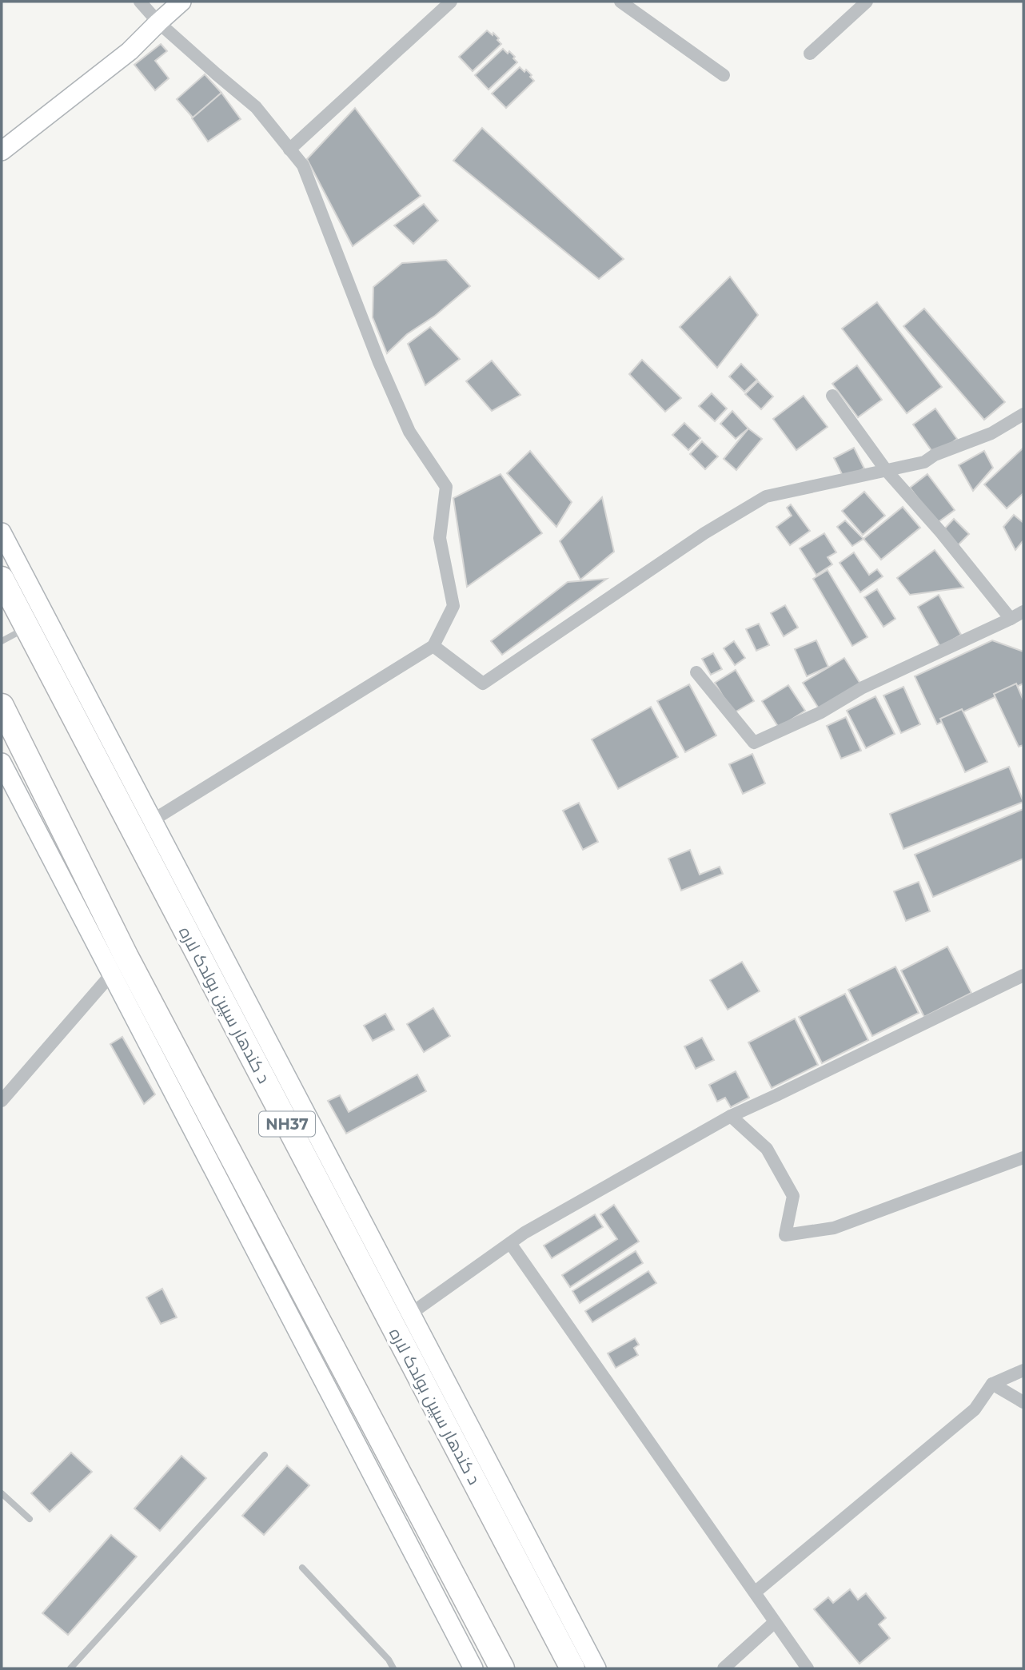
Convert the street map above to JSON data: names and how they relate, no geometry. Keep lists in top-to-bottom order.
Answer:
{
  "streets": {
    "highway": ["د کندهار سپین بولدک لاره", "NH37"]
  }
}
